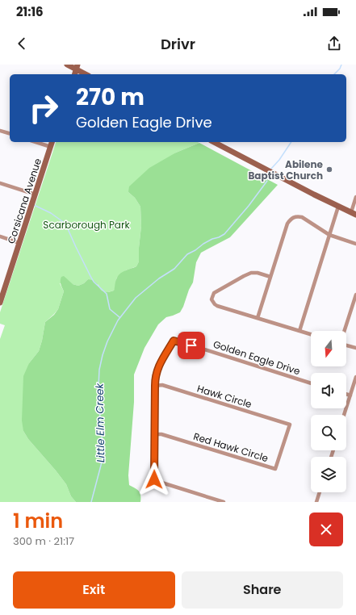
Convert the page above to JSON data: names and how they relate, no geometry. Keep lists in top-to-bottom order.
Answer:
{
  "streets": {
    "street": [
      "Corsicana Avenue",
      "Golden Eagle Drive",
      "Hawk Circle",
      "Red Hawk Circle"
    ]
  },
  "crossings": [
    ["Golden Eagle Drive", "Hawk Circle"],
    ["Hawk Circle", "Red Hawk Circle"]
  ],
  "water": ["Little Elm Creek"],
  "parks": ["Scarborough Park"],
  "places": ["Abilene Baptist Church"],
  "north": "bottom",
  "page": {
    "status": "21:16",
    "header": "Drivr",
    "turn": ["270 m", "Golden Eagle Drive"],
    "heading": ["1 min", "300 m · 21:17"],
    "buttons": ["Exit", "Share"]
  }
}
